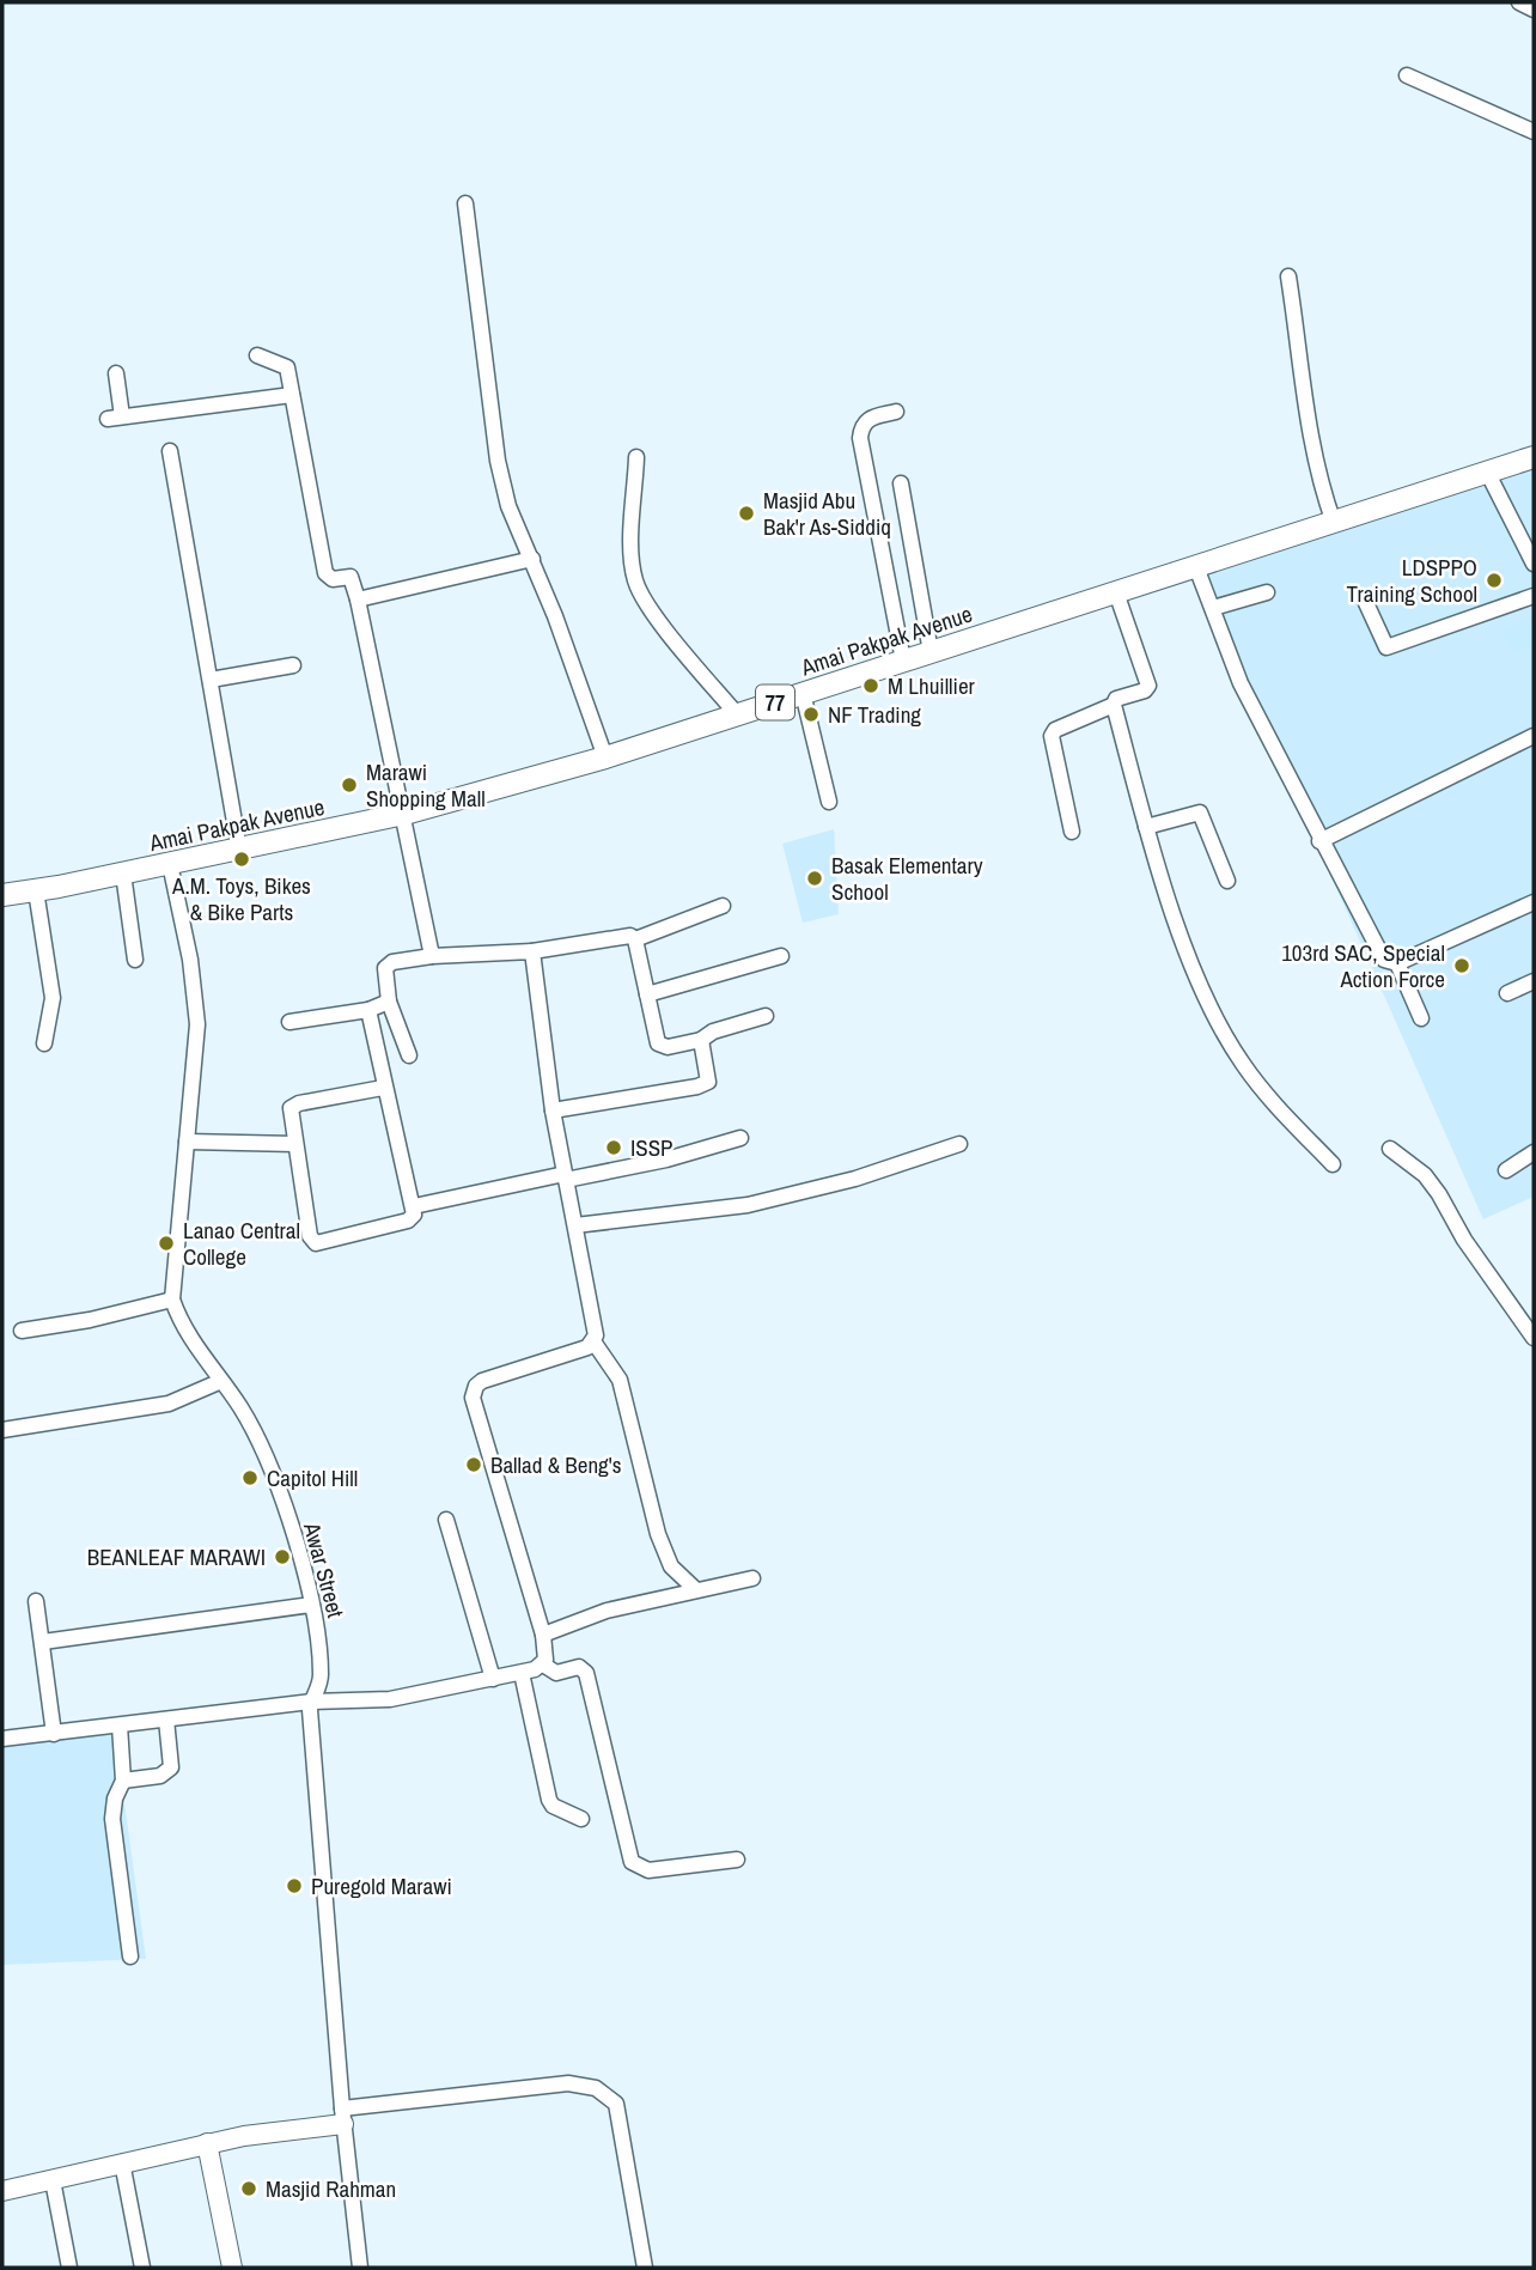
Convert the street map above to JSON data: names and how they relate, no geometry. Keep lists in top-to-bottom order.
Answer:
{
  "streets": {
    "highway": ["Amai Pakpak Avenue", "77"],
    "street": ["Awar Street"]
  },
  "places": [
    "Masjid Abu Bak'r As-Siddiq",
    "LDSPPO Training School",
    "M Lhuillier",
    "NF Trading",
    "Marawi Shopping Mall",
    "A.M. Toys, Bikes & Bike Parts",
    "Basak Elementary School",
    "103rd SAC, Special Action Force",
    "ISSP",
    "Lanao Central College",
    "Ballad & Beng's",
    "Capitol Hill",
    "BEANLEAF MARAWI",
    "Puregold Marawi",
    "Masjid Rahman"
  ]
}
